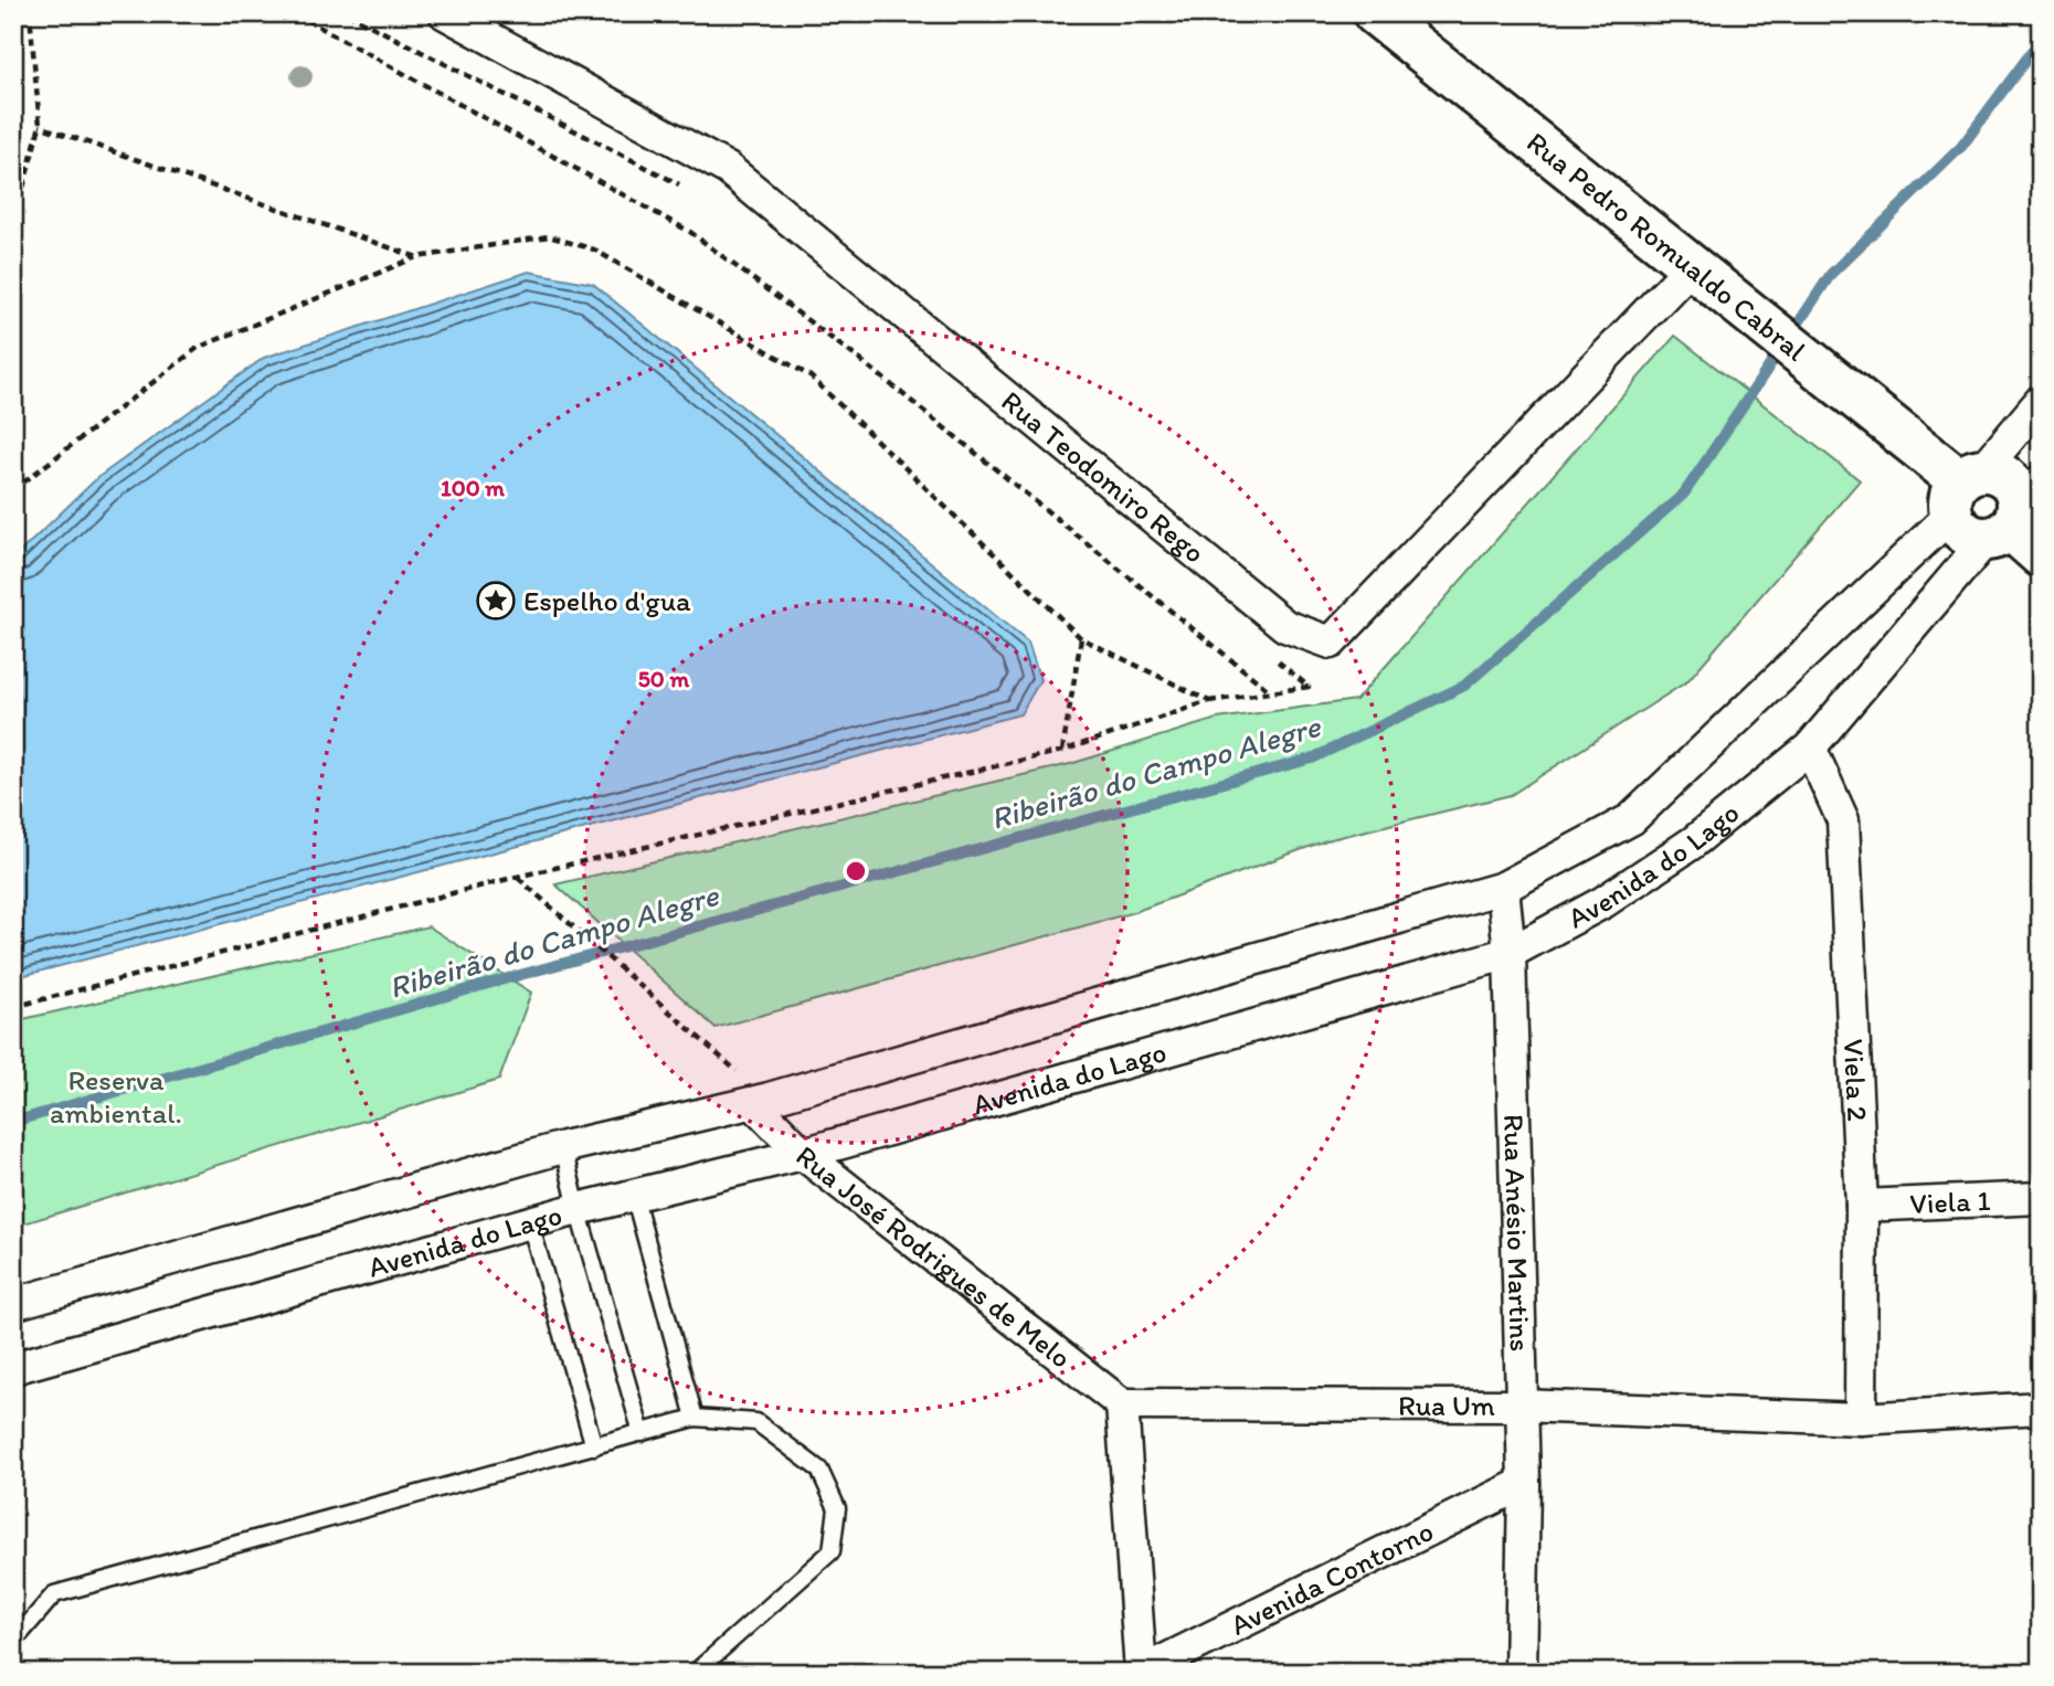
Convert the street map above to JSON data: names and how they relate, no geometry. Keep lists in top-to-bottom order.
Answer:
{
  "streets": {
    "street": [
      "Rua Pedro Romualdo Cabral",
      "Rua Teodomiro Rego",
      "Avenida do Lago",
      "Viela 2",
      "Viela 1",
      "Rua Anésio Martins",
      "Rua José Rodrigues de Melo",
      "Rua Um",
      "Avenida Contorno"
    ]
  },
  "crossings": [
    ["Rua Pedro Romualdo Cabral", "Rua Teodomiro Rego"],
    ["Rua Pedro Romualdo Cabral", "Avenida do Lago"],
    ["Avenida do Lago", "Viela 2"],
    ["Avenida do Lago", "Rua Anésio Martins"],
    ["Avenida do Lago", "Rua José Rodrigues de Melo"],
    ["Viela 2", "Viela 1"],
    ["Viela 2", "Rua Um"],
    ["Rua Anésio Martins", "Rua Um"],
    ["Rua Anésio Martins", "Avenida Contorno"],
    ["Rua José Rodrigues de Melo", "Rua Um"]
  ],
  "water": ["Ribeirão do Campo Alegre"],
  "parks": ["Reserva ambiental."],
  "places": {
    "place": ["Espelho d'gua"]
  },
  "rings": ["100 m", "50 m"]
}
